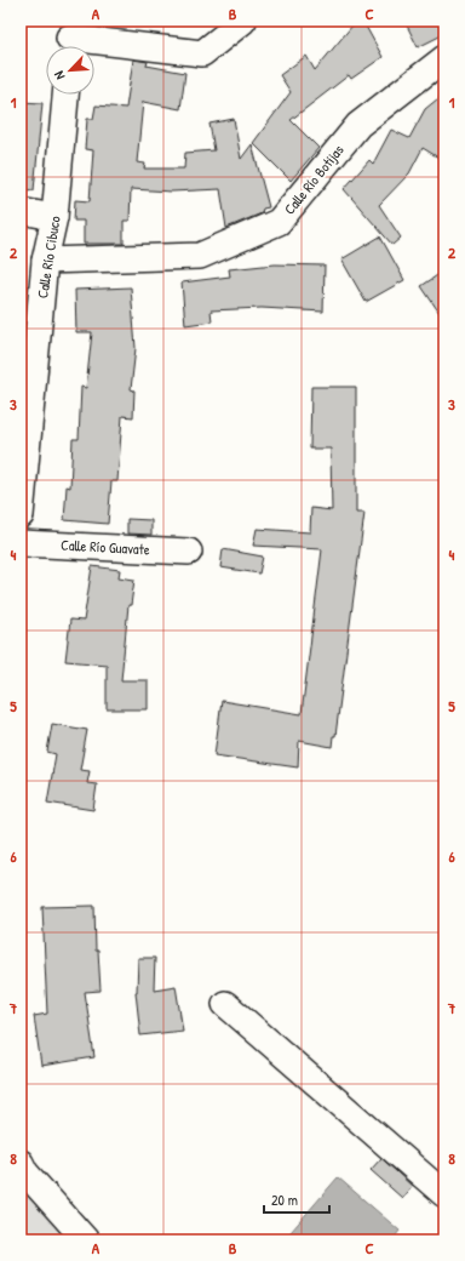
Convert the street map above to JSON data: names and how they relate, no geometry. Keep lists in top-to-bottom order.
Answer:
{
  "streets": {
    "street": ["Calle Río Botijas", "Calle Río Cibuco", "Calle Río Guavate"]
  },
  "crossings": [
    ["Calle Río Botijas", "Calle Río Cibuco"]
  ],
  "scale_bar": "20 m",
  "north": "bottom left",
  "grid": {
    "columns": ["A", "B", "C"],
    "rows": [
      "1",
      "2",
      "3",
      "4",
      "5",
      "6",
      "7",
      "8"
    ]
  }
}
